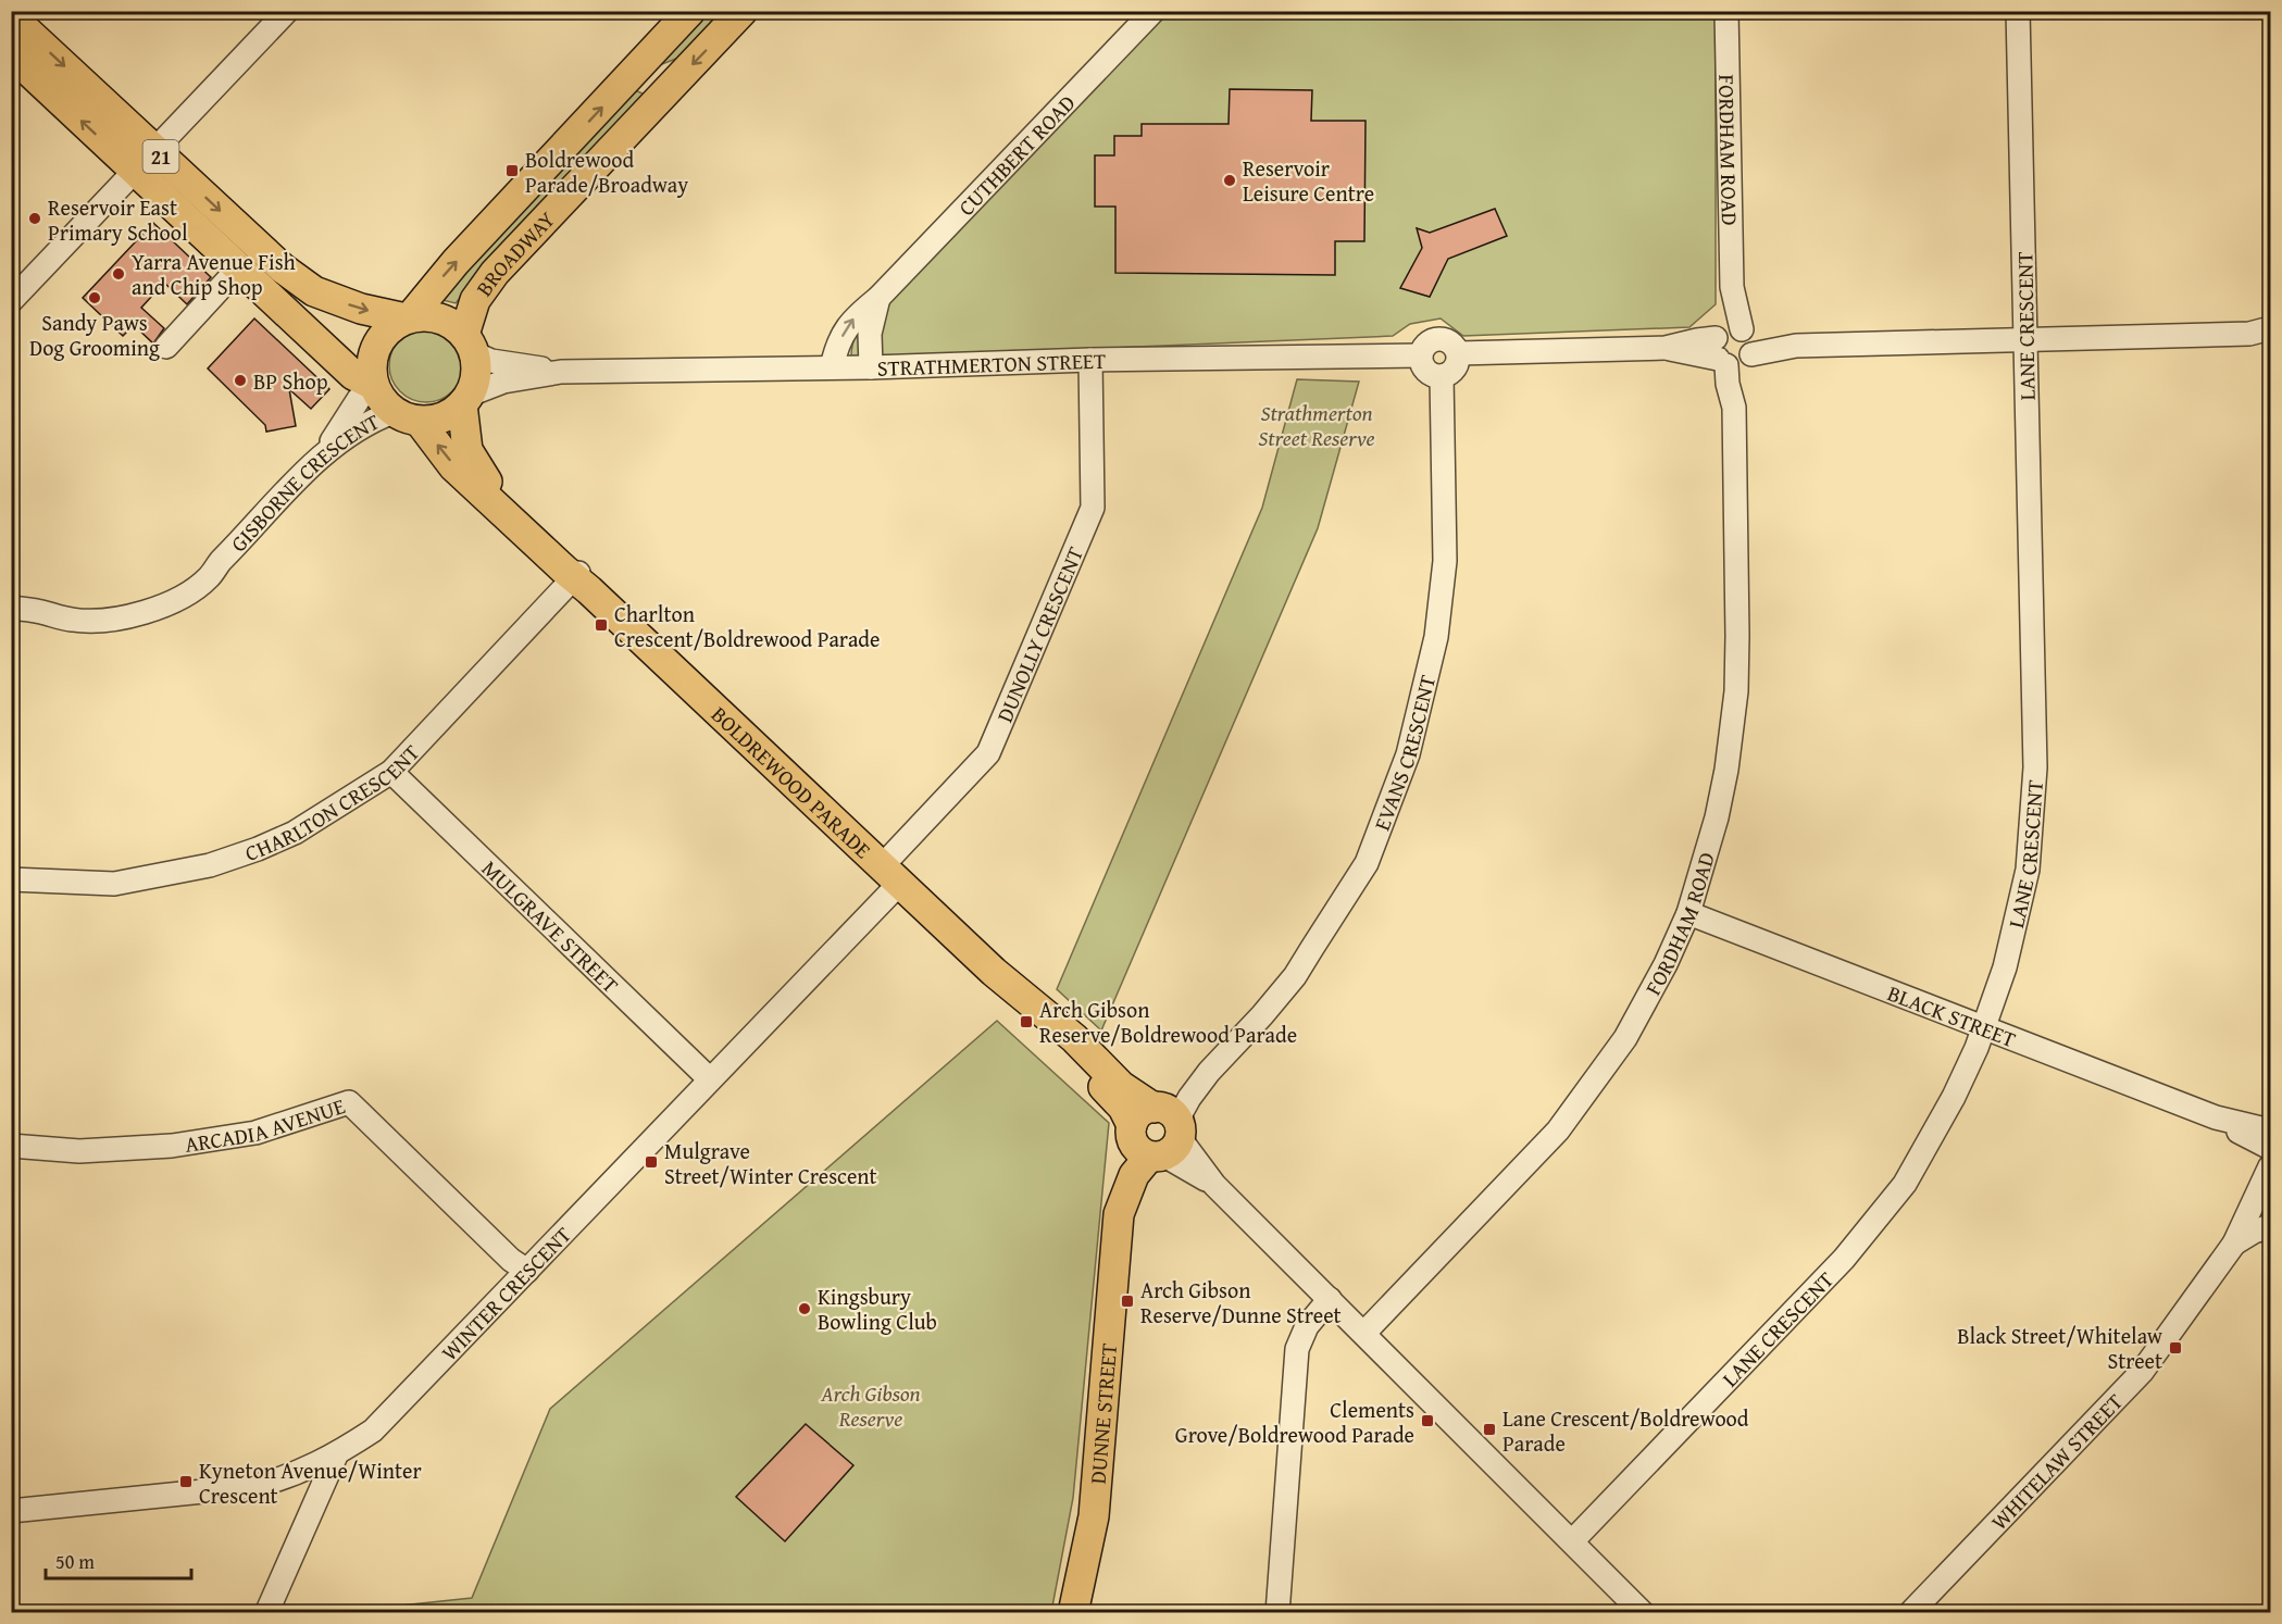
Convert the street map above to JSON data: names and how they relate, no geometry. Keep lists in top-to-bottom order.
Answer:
{
  "streets": {
    "main road": [
      "21",
      "BROADWAY",
      "BOLDREWOOD PARADE",
      "DUNNE STREET"
    ],
    "street": [
      "FORDHAM ROAD",
      "CUTHBERT ROAD",
      "LANE CRESCENT",
      "STRATHMERTON STREET",
      "GISBORNE CRESCENT",
      "DUNOLLY CRESCENT",
      "EVANS CRESCENT",
      "CHARLTON CRESCENT",
      "MULGRAVE STREET",
      "BLACK STREET",
      "ARCADIA AVENUE",
      "WINTER CRESCENT",
      "WHITELAW STREET"
    ]
  },
  "crossings": [
    ["FORDHAM ROAD", "BOLDREWOOD PARADE"],
    ["FORDHAM ROAD", "BLACK STREET"],
    ["CUTHBERT ROAD", "STRATHMERTON STREET"],
    ["21", "BROADWAY"],
    ["21", "STRATHMERTON STREET"],
    ["21", "GISBORNE CRESCENT"],
    ["21", "BOLDREWOOD PARADE"],
    ["BROADWAY", "STRATHMERTON STREET"],
    ["BROADWAY", "GISBORNE CRESCENT"],
    ["BROADWAY", "BOLDREWOOD PARADE"],
    ["LANE CRESCENT", "BOLDREWOOD PARADE"],
    ["LANE CRESCENT", "BLACK STREET"],
    ["STRATHMERTON STREET", "GISBORNE CRESCENT"],
    ["STRATHMERTON STREET", "DUNOLLY CRESCENT"],
    ["STRATHMERTON STREET", "EVANS CRESCENT"],
    ["STRATHMERTON STREET", "BOLDREWOOD PARADE"],
    ["GISBORNE CRESCENT", "BOLDREWOOD PARADE"],
    ["DUNOLLY CRESCENT", "BOLDREWOOD PARADE"],
    ["DUNOLLY CRESCENT", "WINTER CRESCENT"],
    ["EVANS CRESCENT", "BOLDREWOOD PARADE"],
    ["EVANS CRESCENT", "DUNNE STREET"],
    ["BOLDREWOOD PARADE", "CHARLTON CRESCENT"],
    ["BOLDREWOOD PARADE", "WINTER CRESCENT"],
    ["BOLDREWOOD PARADE", "DUNNE STREET"],
    ["CHARLTON CRESCENT", "MULGRAVE STREET"],
    ["MULGRAVE STREET", "WINTER CRESCENT"],
    ["BLACK STREET", "WHITELAW STREET"],
    ["ARCADIA AVENUE", "WINTER CRESCENT"]
  ],
  "parks": ["Strathmerton Street Reserve", "Arch Gibson Reserve"],
  "places": {
    "transit": [
      "Boldrewood Parade/Broadway",
      "Charlton Crescent/Boldrewood Parade",
      "Arch Gibson Reserve/Boldrewood Parade",
      "Mulgrave Street/Winter Crescent",
      "Arch Gibson Reserve/Dunne Street",
      "Black Street/Whitelaw Street",
      "Clements Grove/Boldrewood Parade",
      "Lane Crescent/Boldrewood Parade",
      "Kyneton Avenue/Winter Crescent"
    ],
    "other": [
      "Reservoir Leisure Centre",
      "Reservoir East Primary School",
      "Yarra Avenue Fish and Chip Shop",
      "Sandy Paws Dog Grooming",
      "BP Shop",
      "Kingsbury Bowling Club"
    ]
  },
  "scale_bar": "50 m"
}
